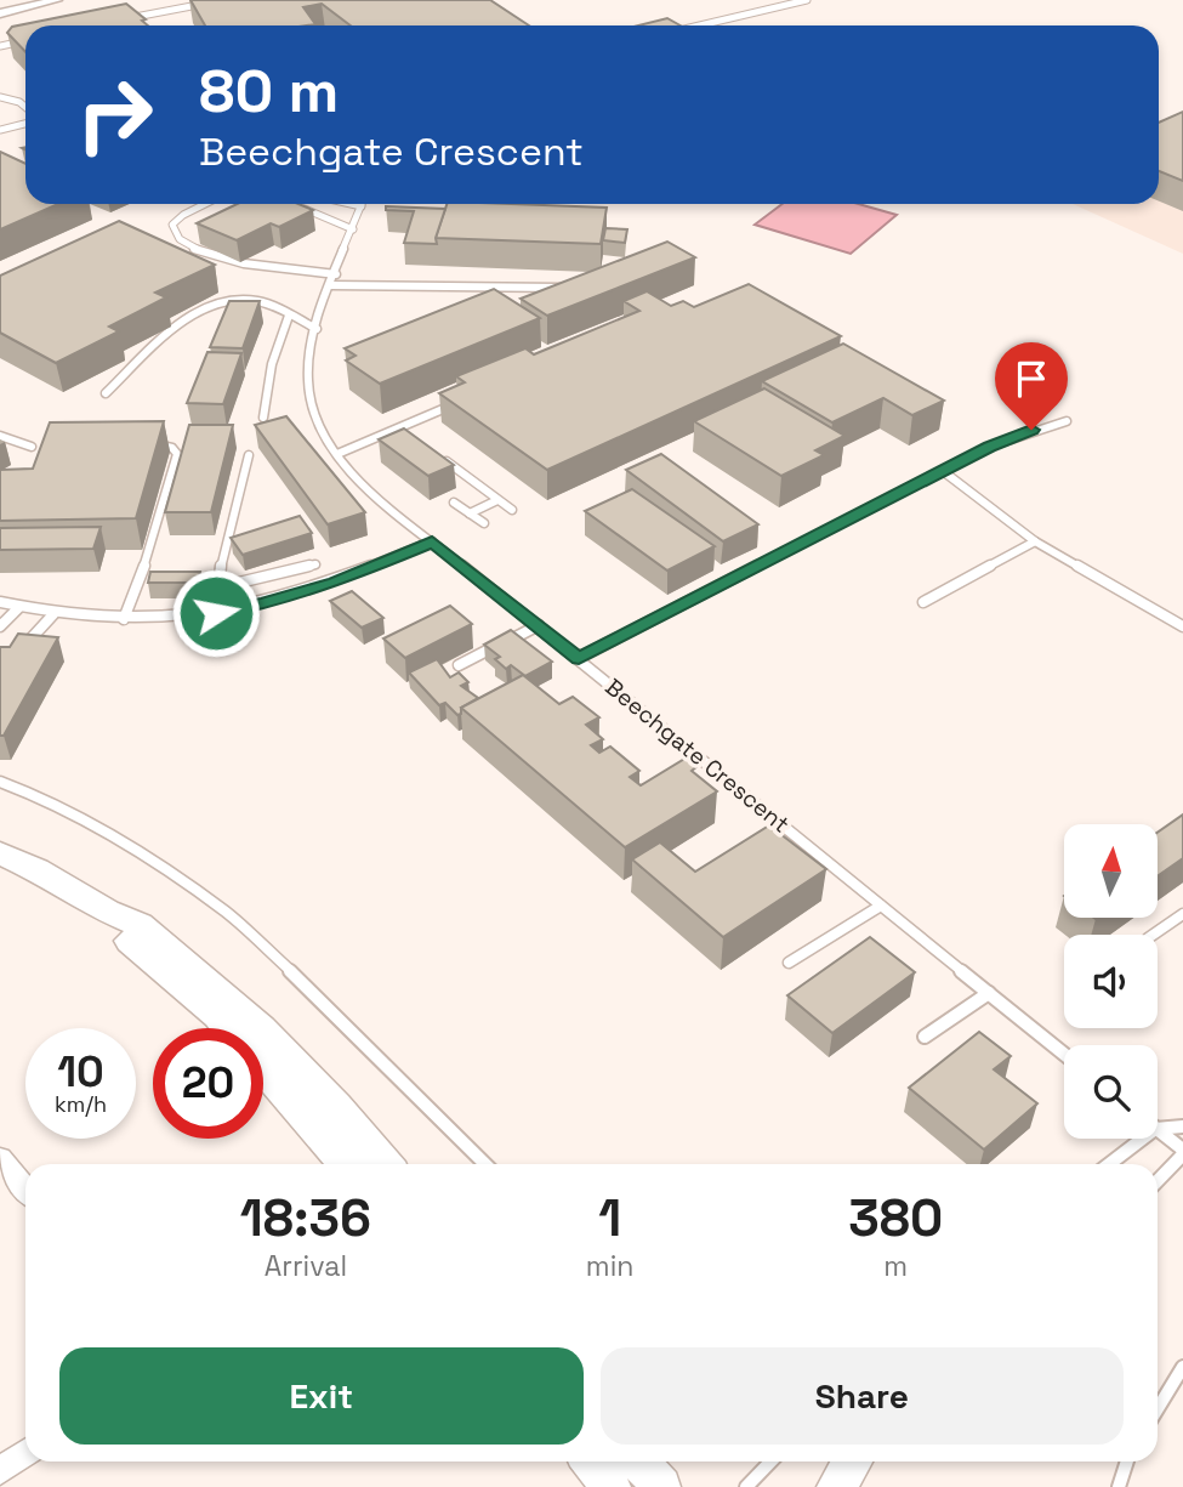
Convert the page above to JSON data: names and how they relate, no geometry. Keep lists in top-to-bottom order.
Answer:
{
  "streets": {
    "lane": ["Beechgate Crescent"]
  },
  "north": "top",
  "page": {
    "turn": ["80 m", "Beechgate Crescent"],
    "speed": "10 km/h",
    "limit": "20",
    "eta": [
      "18:36",
      "Arrival",
      "1",
      "min",
      "380",
      "m"
    ],
    "buttons": ["Exit", "Share"]
  }
}
